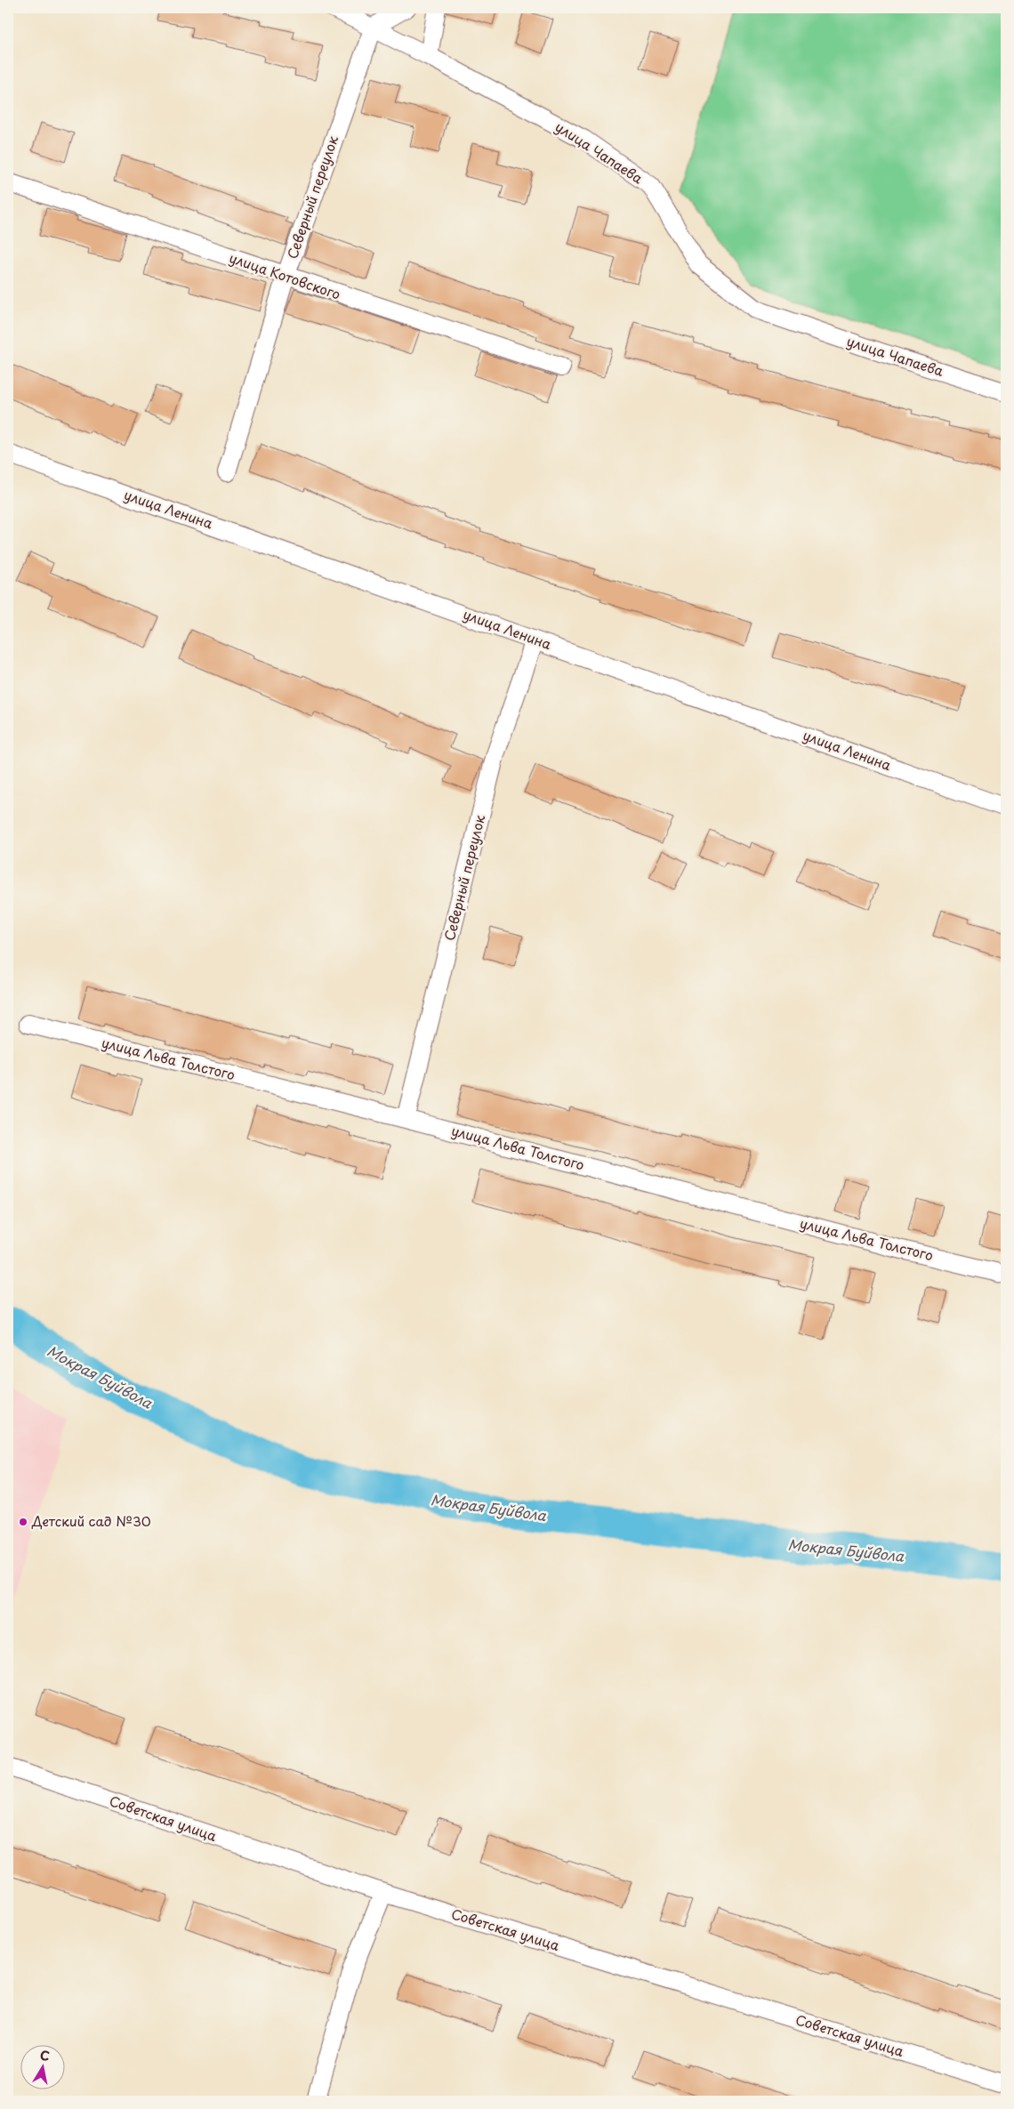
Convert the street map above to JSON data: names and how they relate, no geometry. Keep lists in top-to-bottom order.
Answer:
{
  "streets": {
    "street": [
      "улица Чапаева",
      "Северный переулок",
      "улица Котовского",
      "улица Ленина",
      "улица Льва Толстого",
      "Советская улица"
    ]
  },
  "crossings": [
    ["улица Чапаева", "Северный переулок"],
    ["Северный переулок", "улица Котовского"],
    ["Северный переулок", "улица Ленина"],
    ["Северный переулок", "улица Льва Толстого"]
  ],
  "water": ["Мокрая Буйвола"],
  "places": ["Детский сад №30"],
  "north": "top"
}
